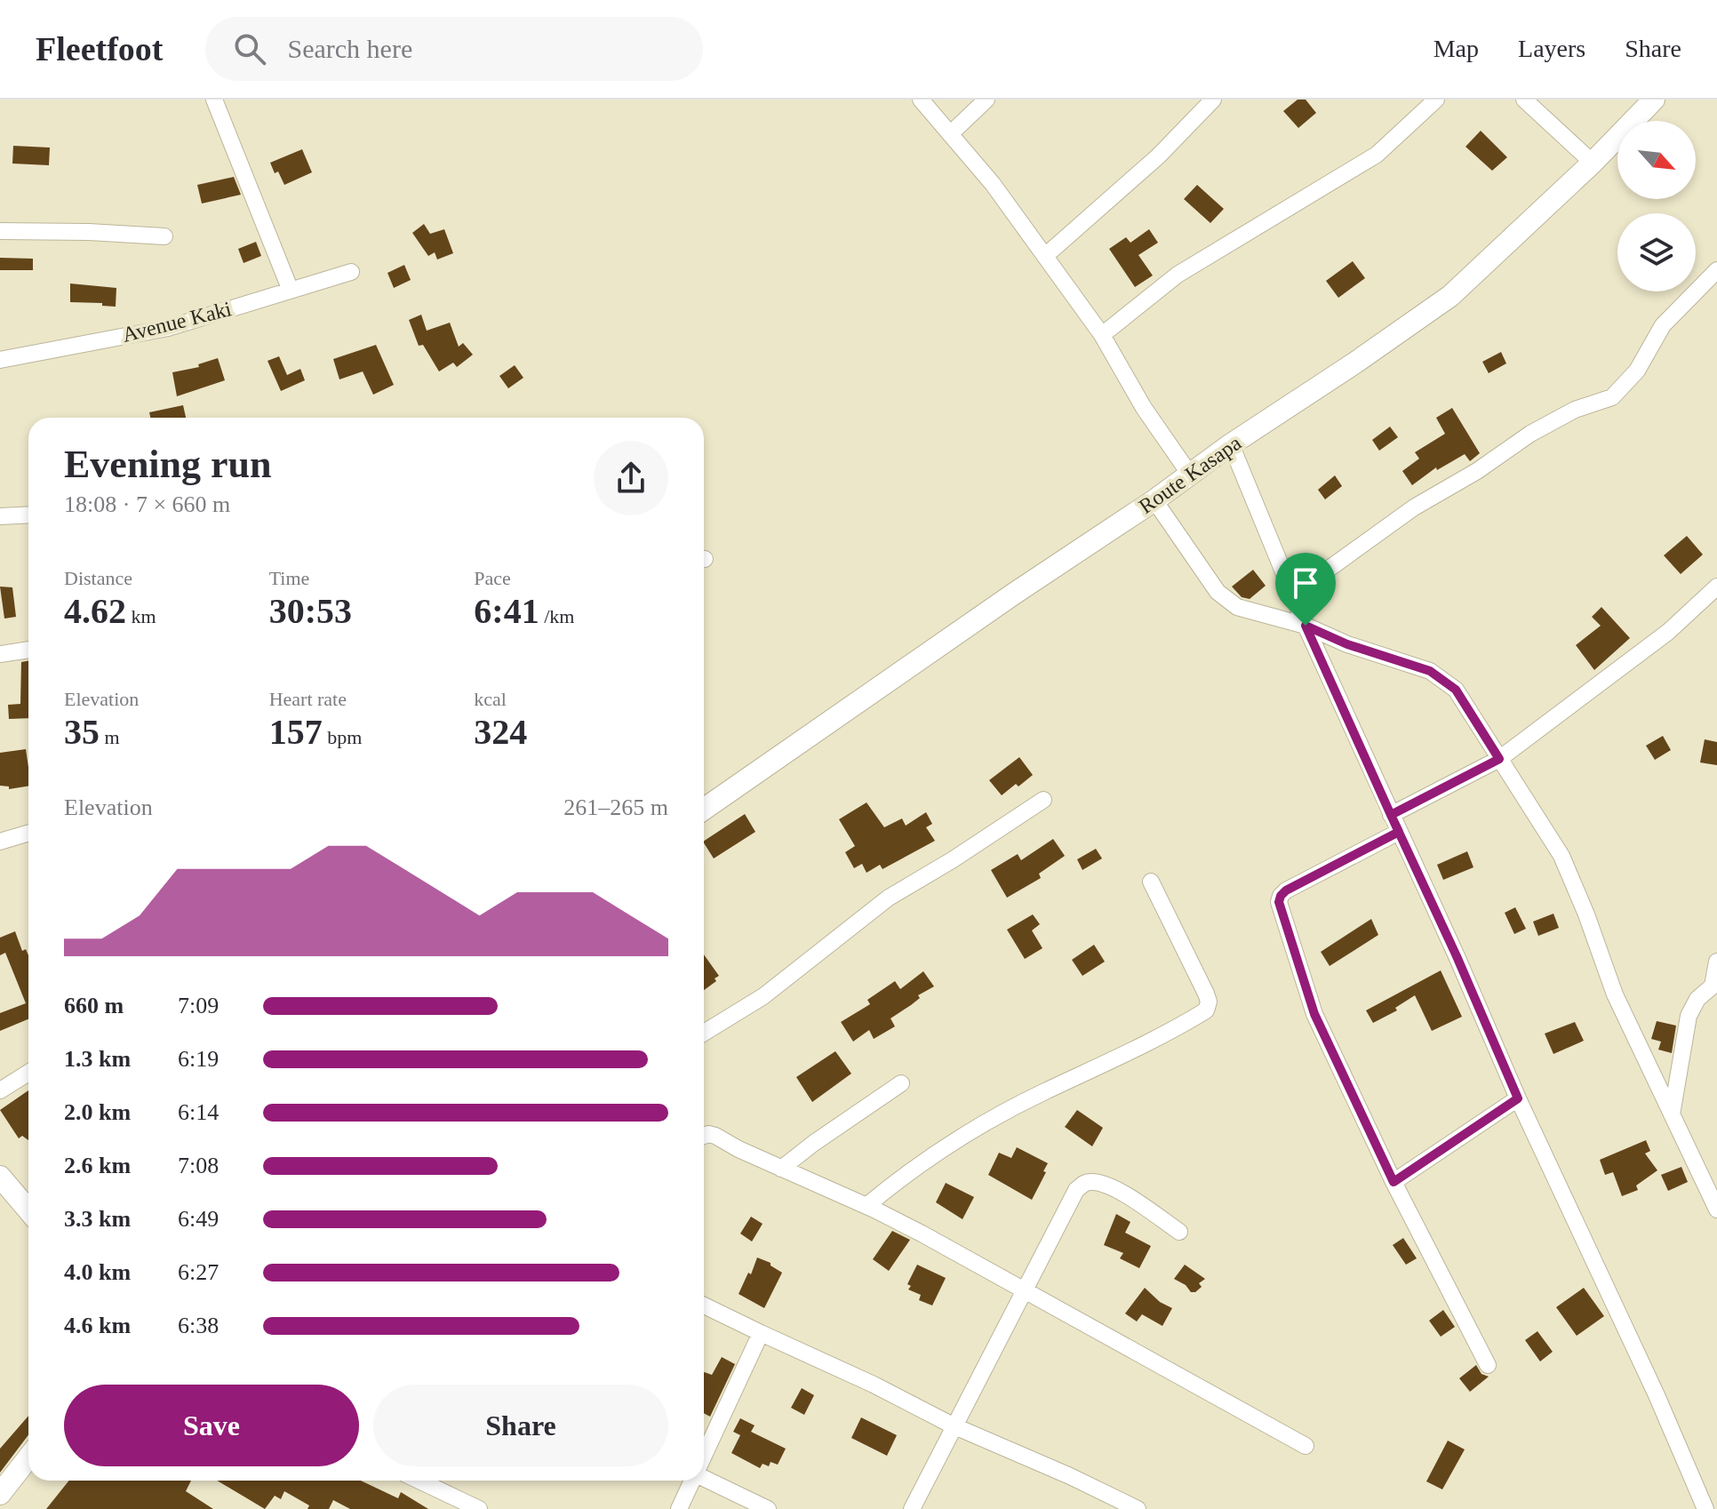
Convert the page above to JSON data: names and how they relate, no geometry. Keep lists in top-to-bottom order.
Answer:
{
  "streets": {
    "main road": ["Route Kasapa"],
    "street": ["Avenue Kaki"]
  },
  "north": "bottom right",
  "page": {
    "header": "Fleetfoot",
    "search": "Search here",
    "nav": ["Map", "Layers", "Share"],
    "heading": ["Evening run", "18:08 · 7 × 660 m"],
    "stats": [
      ["Distance", "4.62 km"],
      ["Time", "30:53"],
      ["Pace", "6:41 /km"],
      ["Elevation", "35 m"],
      ["Heart rate", "157 bpm"],
      ["kcal", "324"]
    ],
    "chart": ["Elevation", "261–265 m"],
    "list": [
      {
        "name": "660 m",
        "note": "7:09"
      },
      {
        "name": "1.3 km",
        "note": "6:19"
      },
      {
        "name": "2.0 km",
        "note": "6:14"
      },
      {
        "name": "2.6 km",
        "note": "7:08"
      },
      {
        "name": "3.3 km",
        "note": "6:49"
      },
      {
        "name": "4.0 km",
        "note": "6:27"
      },
      {
        "name": "4.6 km",
        "note": "6:38"
      }
    ],
    "buttons": ["Save", "Share"]
  }
}
